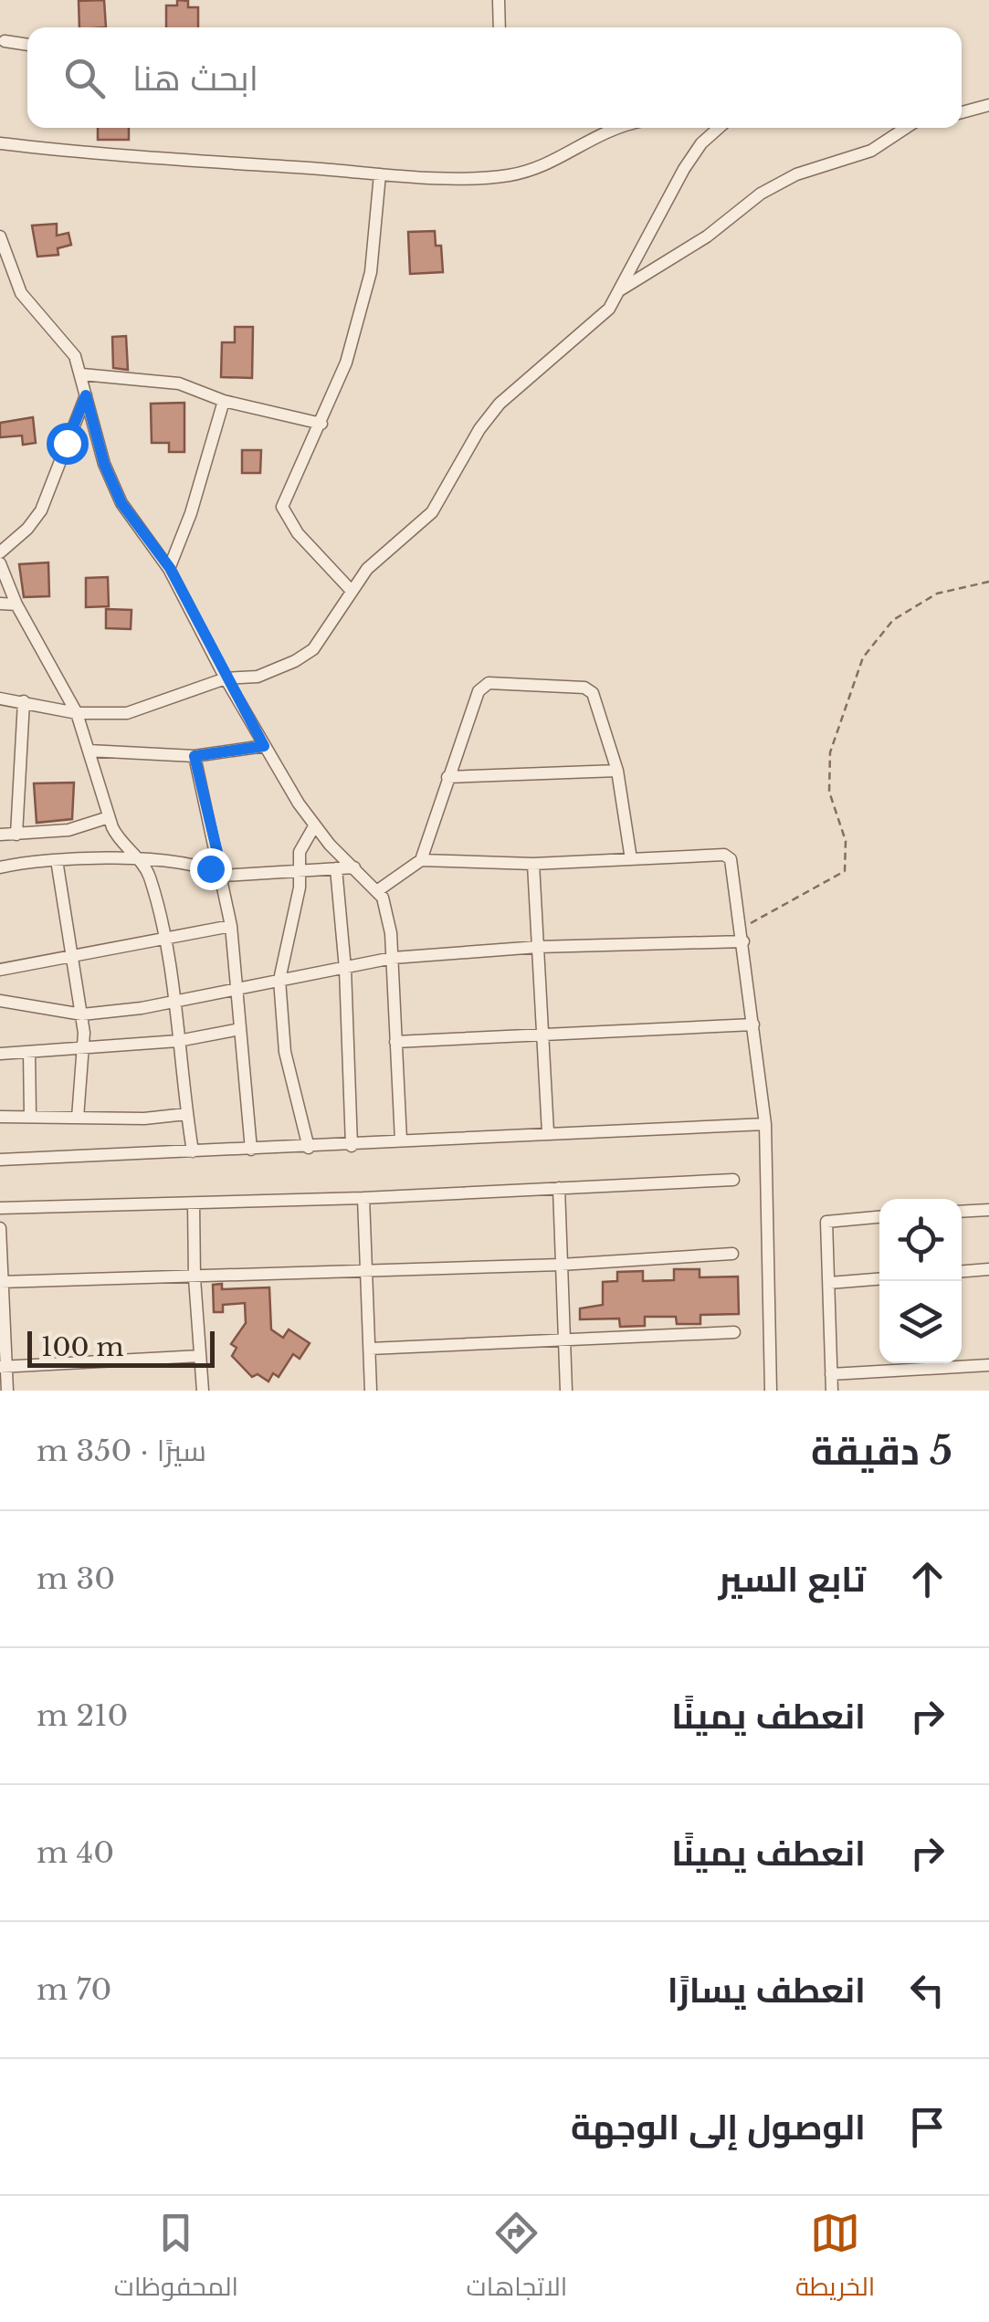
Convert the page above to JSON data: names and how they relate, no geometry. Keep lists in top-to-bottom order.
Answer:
{
  "scale_bar": "100 m",
  "page": {
    "search": "ابحث هنا",
    "scale": "100 m",
    "heading": ["5 دقيقة", "سيرًا · 350 m"],
    "list": [
      ["تابع السير", "30 m"],
      ["انعطف يمينًا", "210 m"],
      ["انعطف يمينًا", "40 m"],
      ["انعطف يسارًا", "70 m"],
      "الوصول إلى الوجهة"
    ],
    "nav": ["الخريطة", "الاتجاهات", "المحفوظات"]
  }
}
